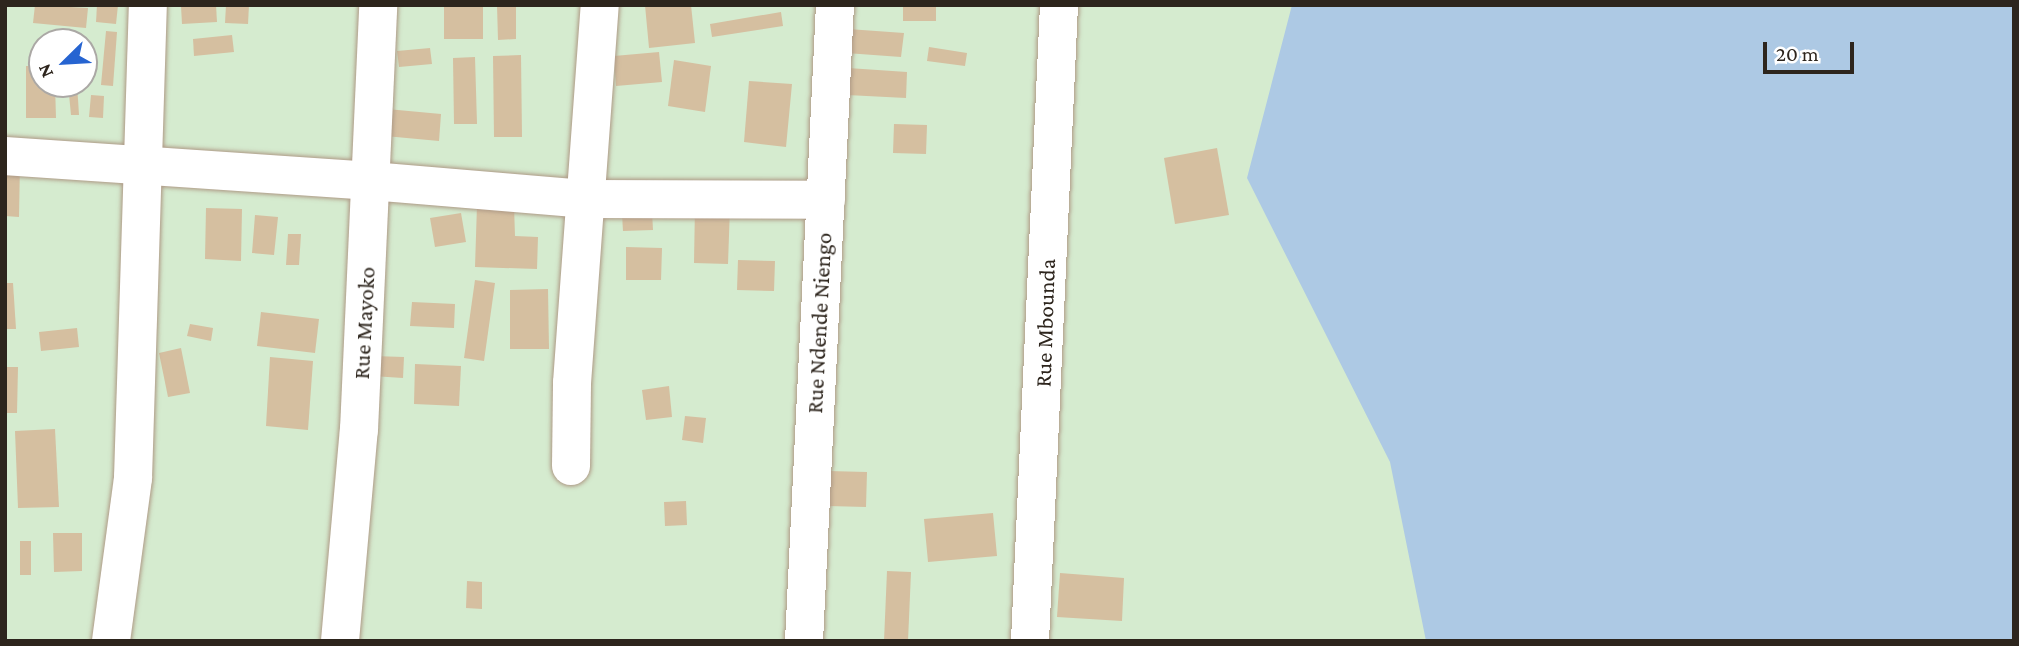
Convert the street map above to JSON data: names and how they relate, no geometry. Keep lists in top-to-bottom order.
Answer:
{
  "streets": {
    "street": ["Rue Mayoko", "Rue Ndende Niengo", "Rue Mbounda"]
  },
  "scale_bar": "20 m",
  "north": "bottom left"
}
